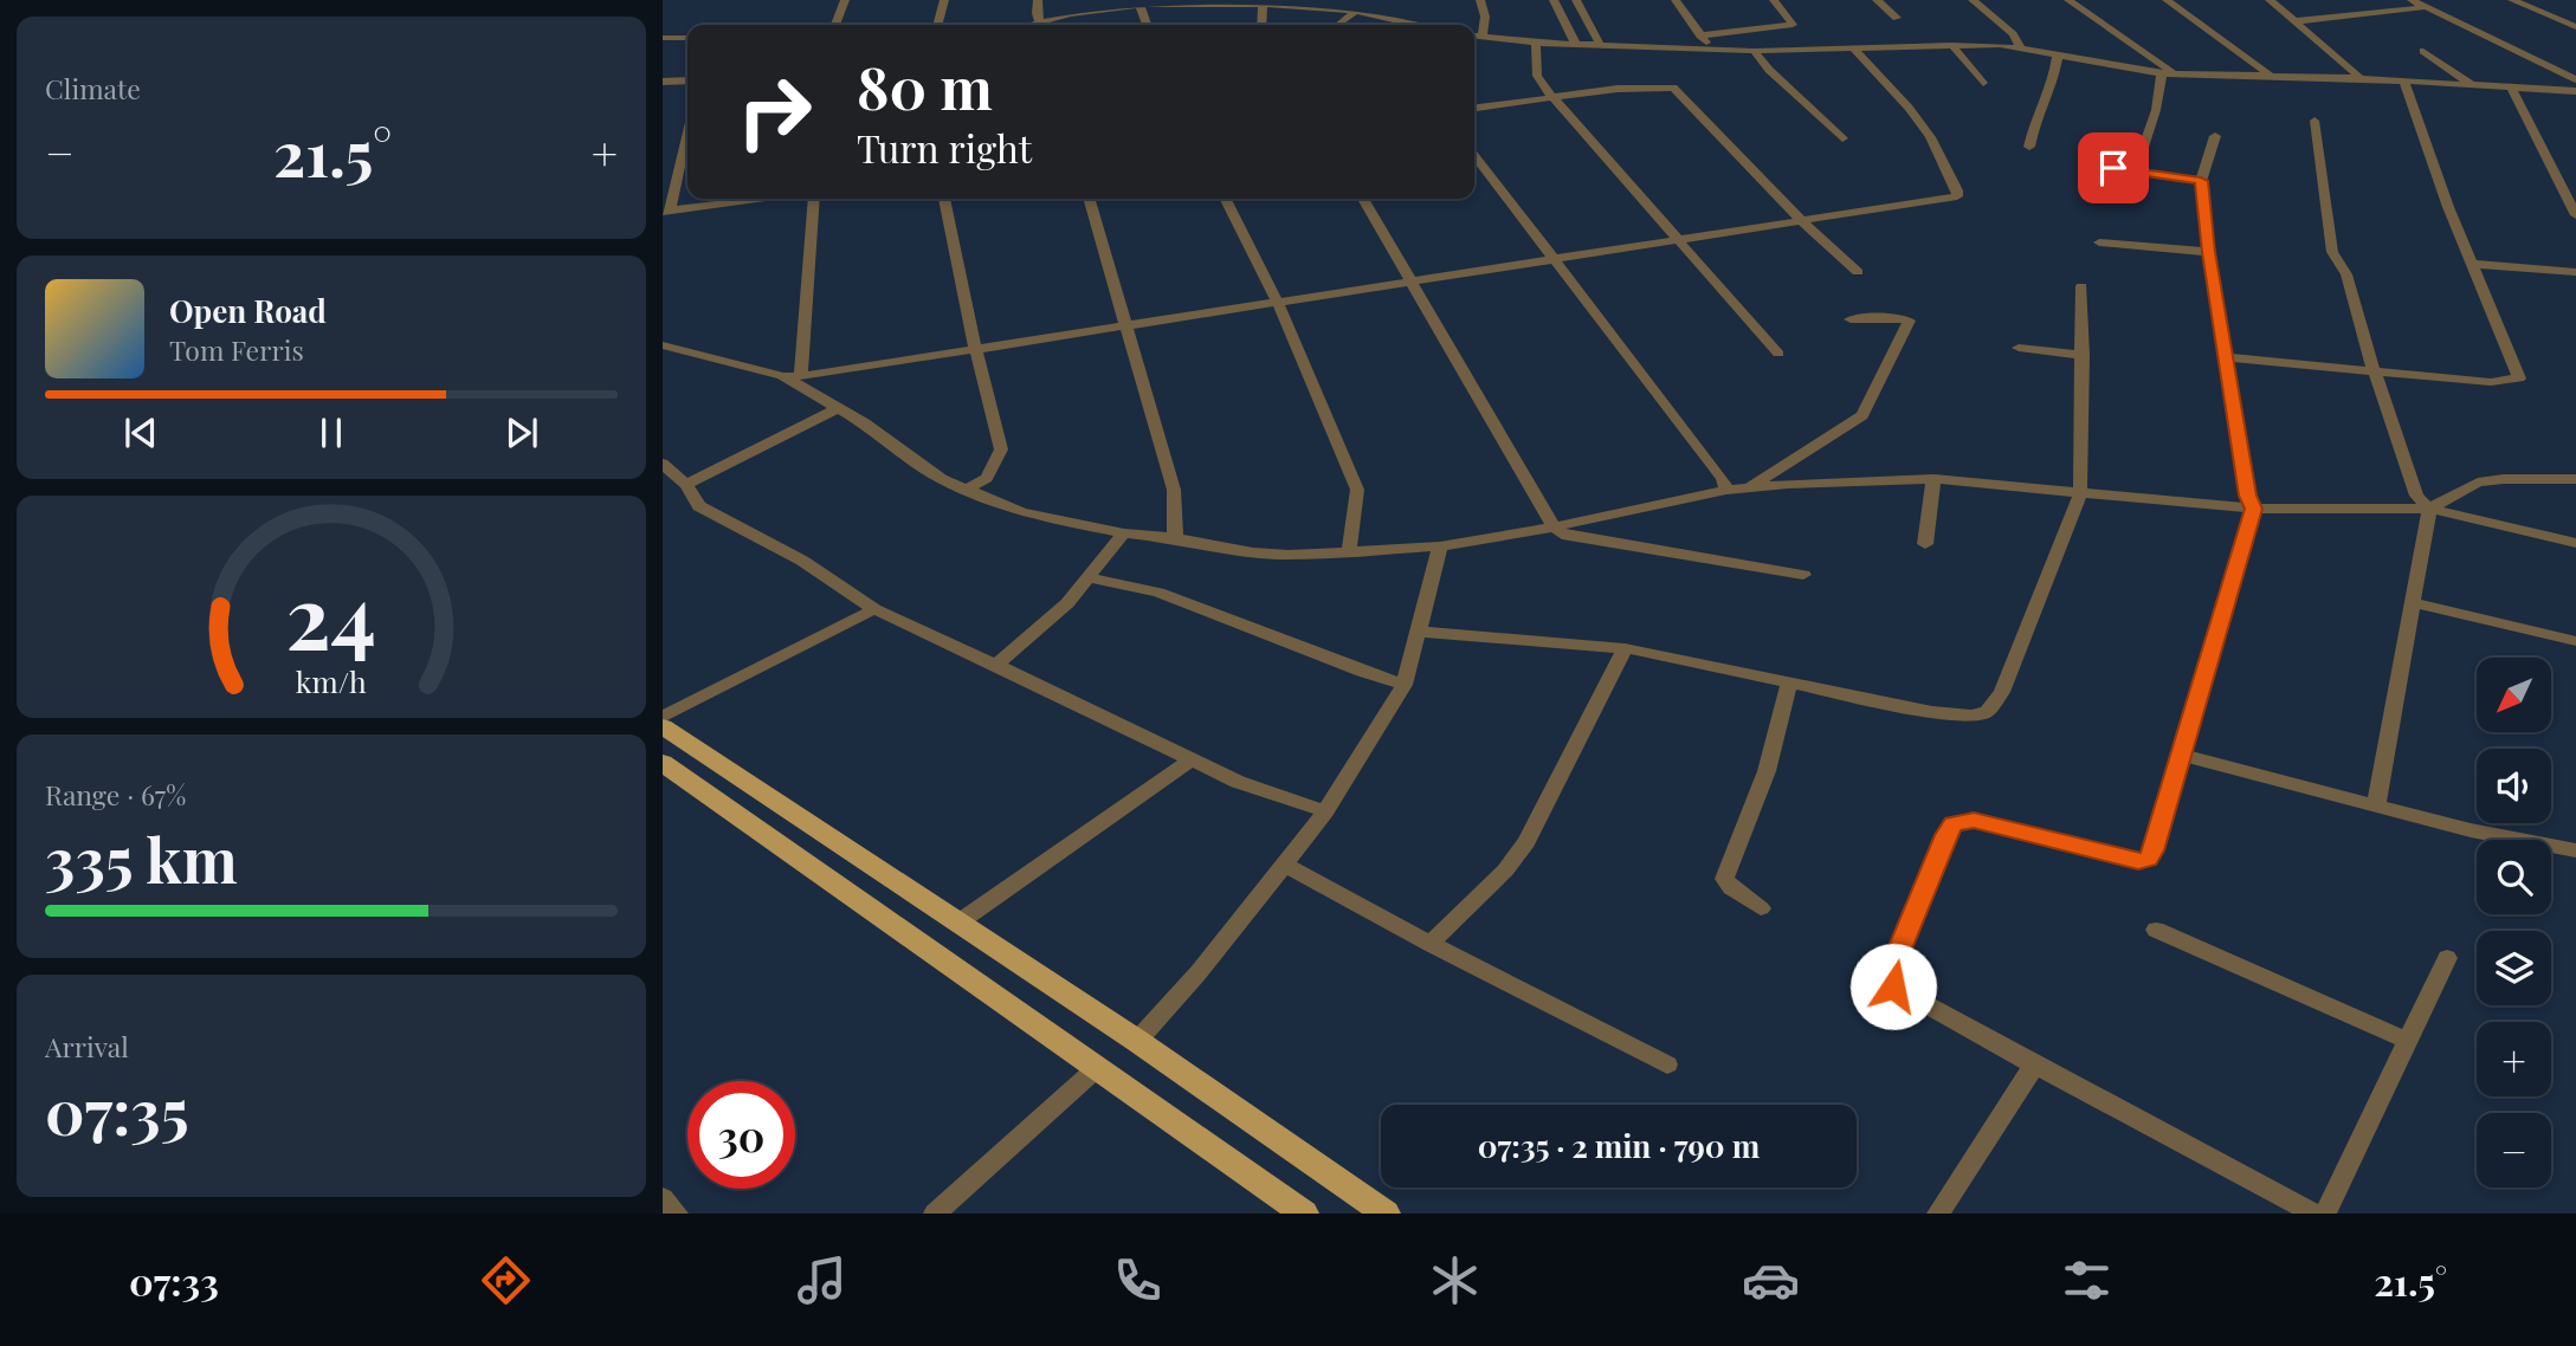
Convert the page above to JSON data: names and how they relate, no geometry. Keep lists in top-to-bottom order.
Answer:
{
  "north": "bottom left",
  "page": {
    "tile": [
      "Climate",
      ["Range · 67%", "335 km"],
      ["Arrival", "07:35"]
    ],
    "turn": ["80 m", "Turn right"],
    "heat": ["−", "21.5°", "+"],
    "song": ["Open Road", "Tom Ferris"],
    "map_buttons": ["+", "−"],
    "limit": "30",
    "trip": "07:35 · 2 min · 790 m",
    "tabs": ["07:33", "21.5°"],
    "gauge": ["24", "km/h"]
  }
}
